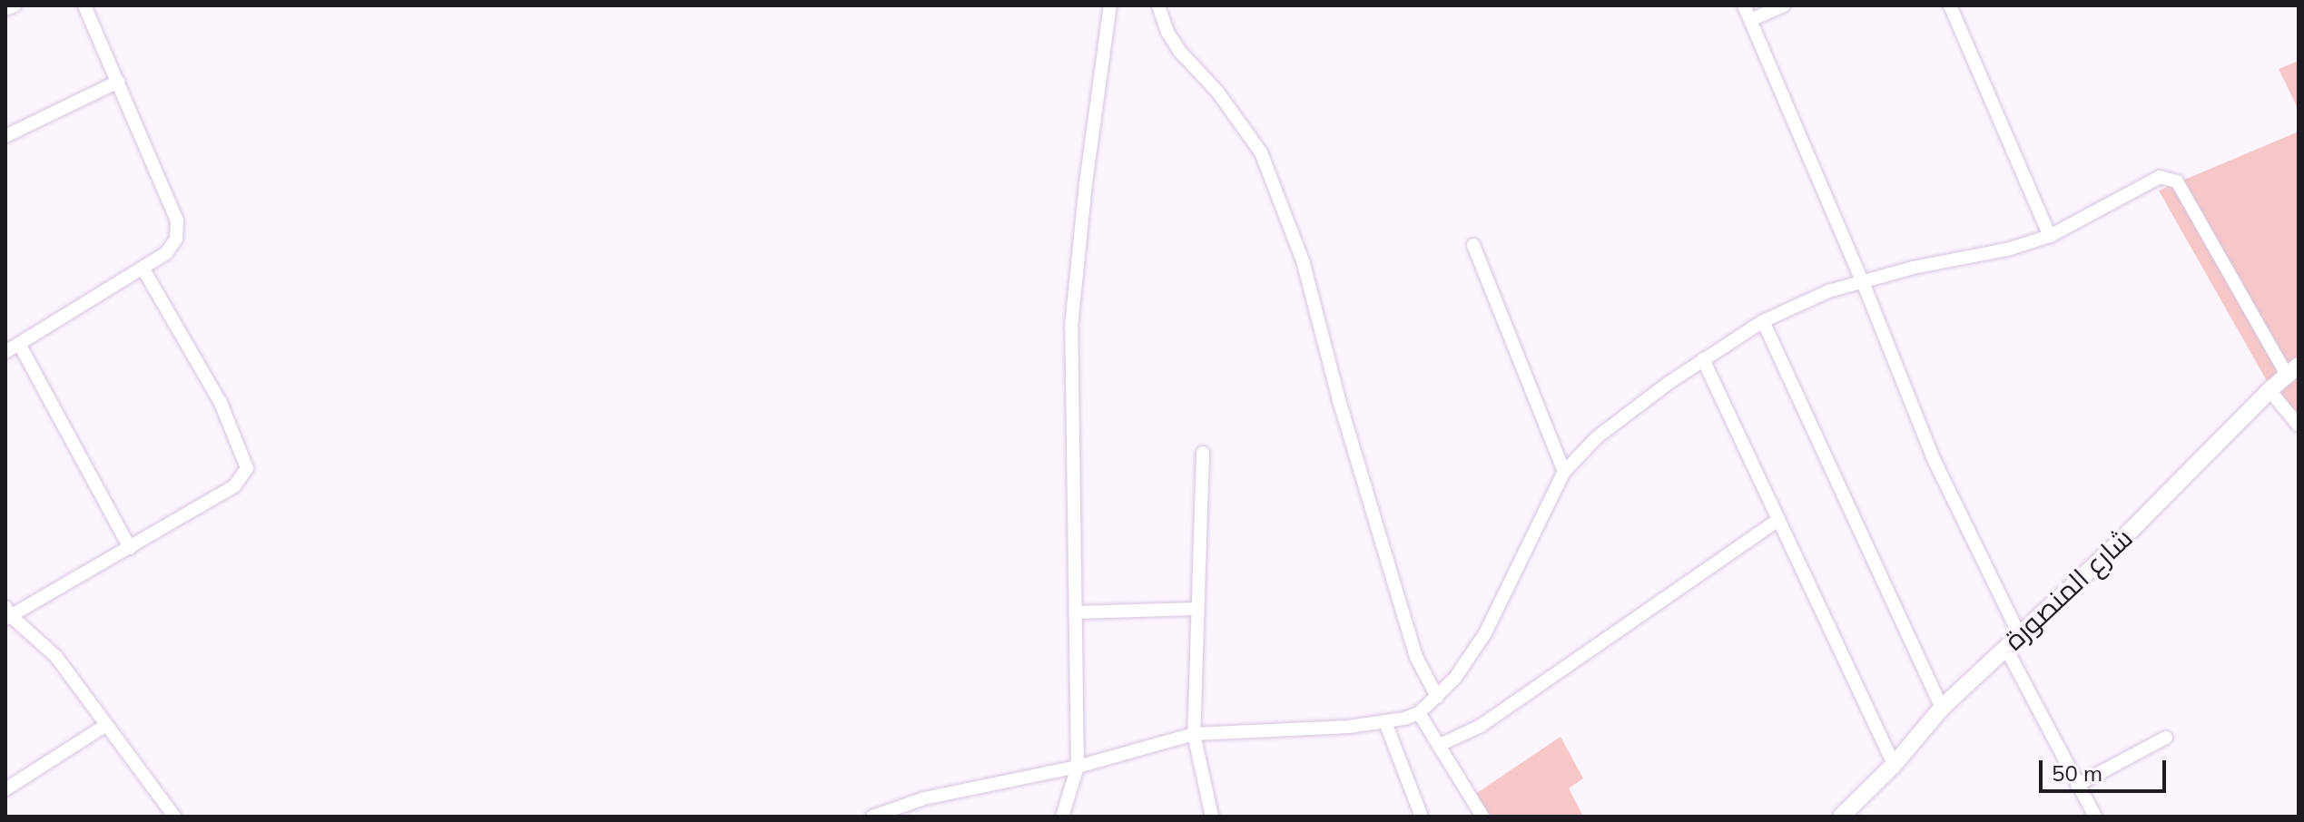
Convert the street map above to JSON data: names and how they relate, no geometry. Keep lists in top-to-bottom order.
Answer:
{
  "streets": {
    "street": ["شارع المنصورة"]
  },
  "scale_bar": "50 m"
}
